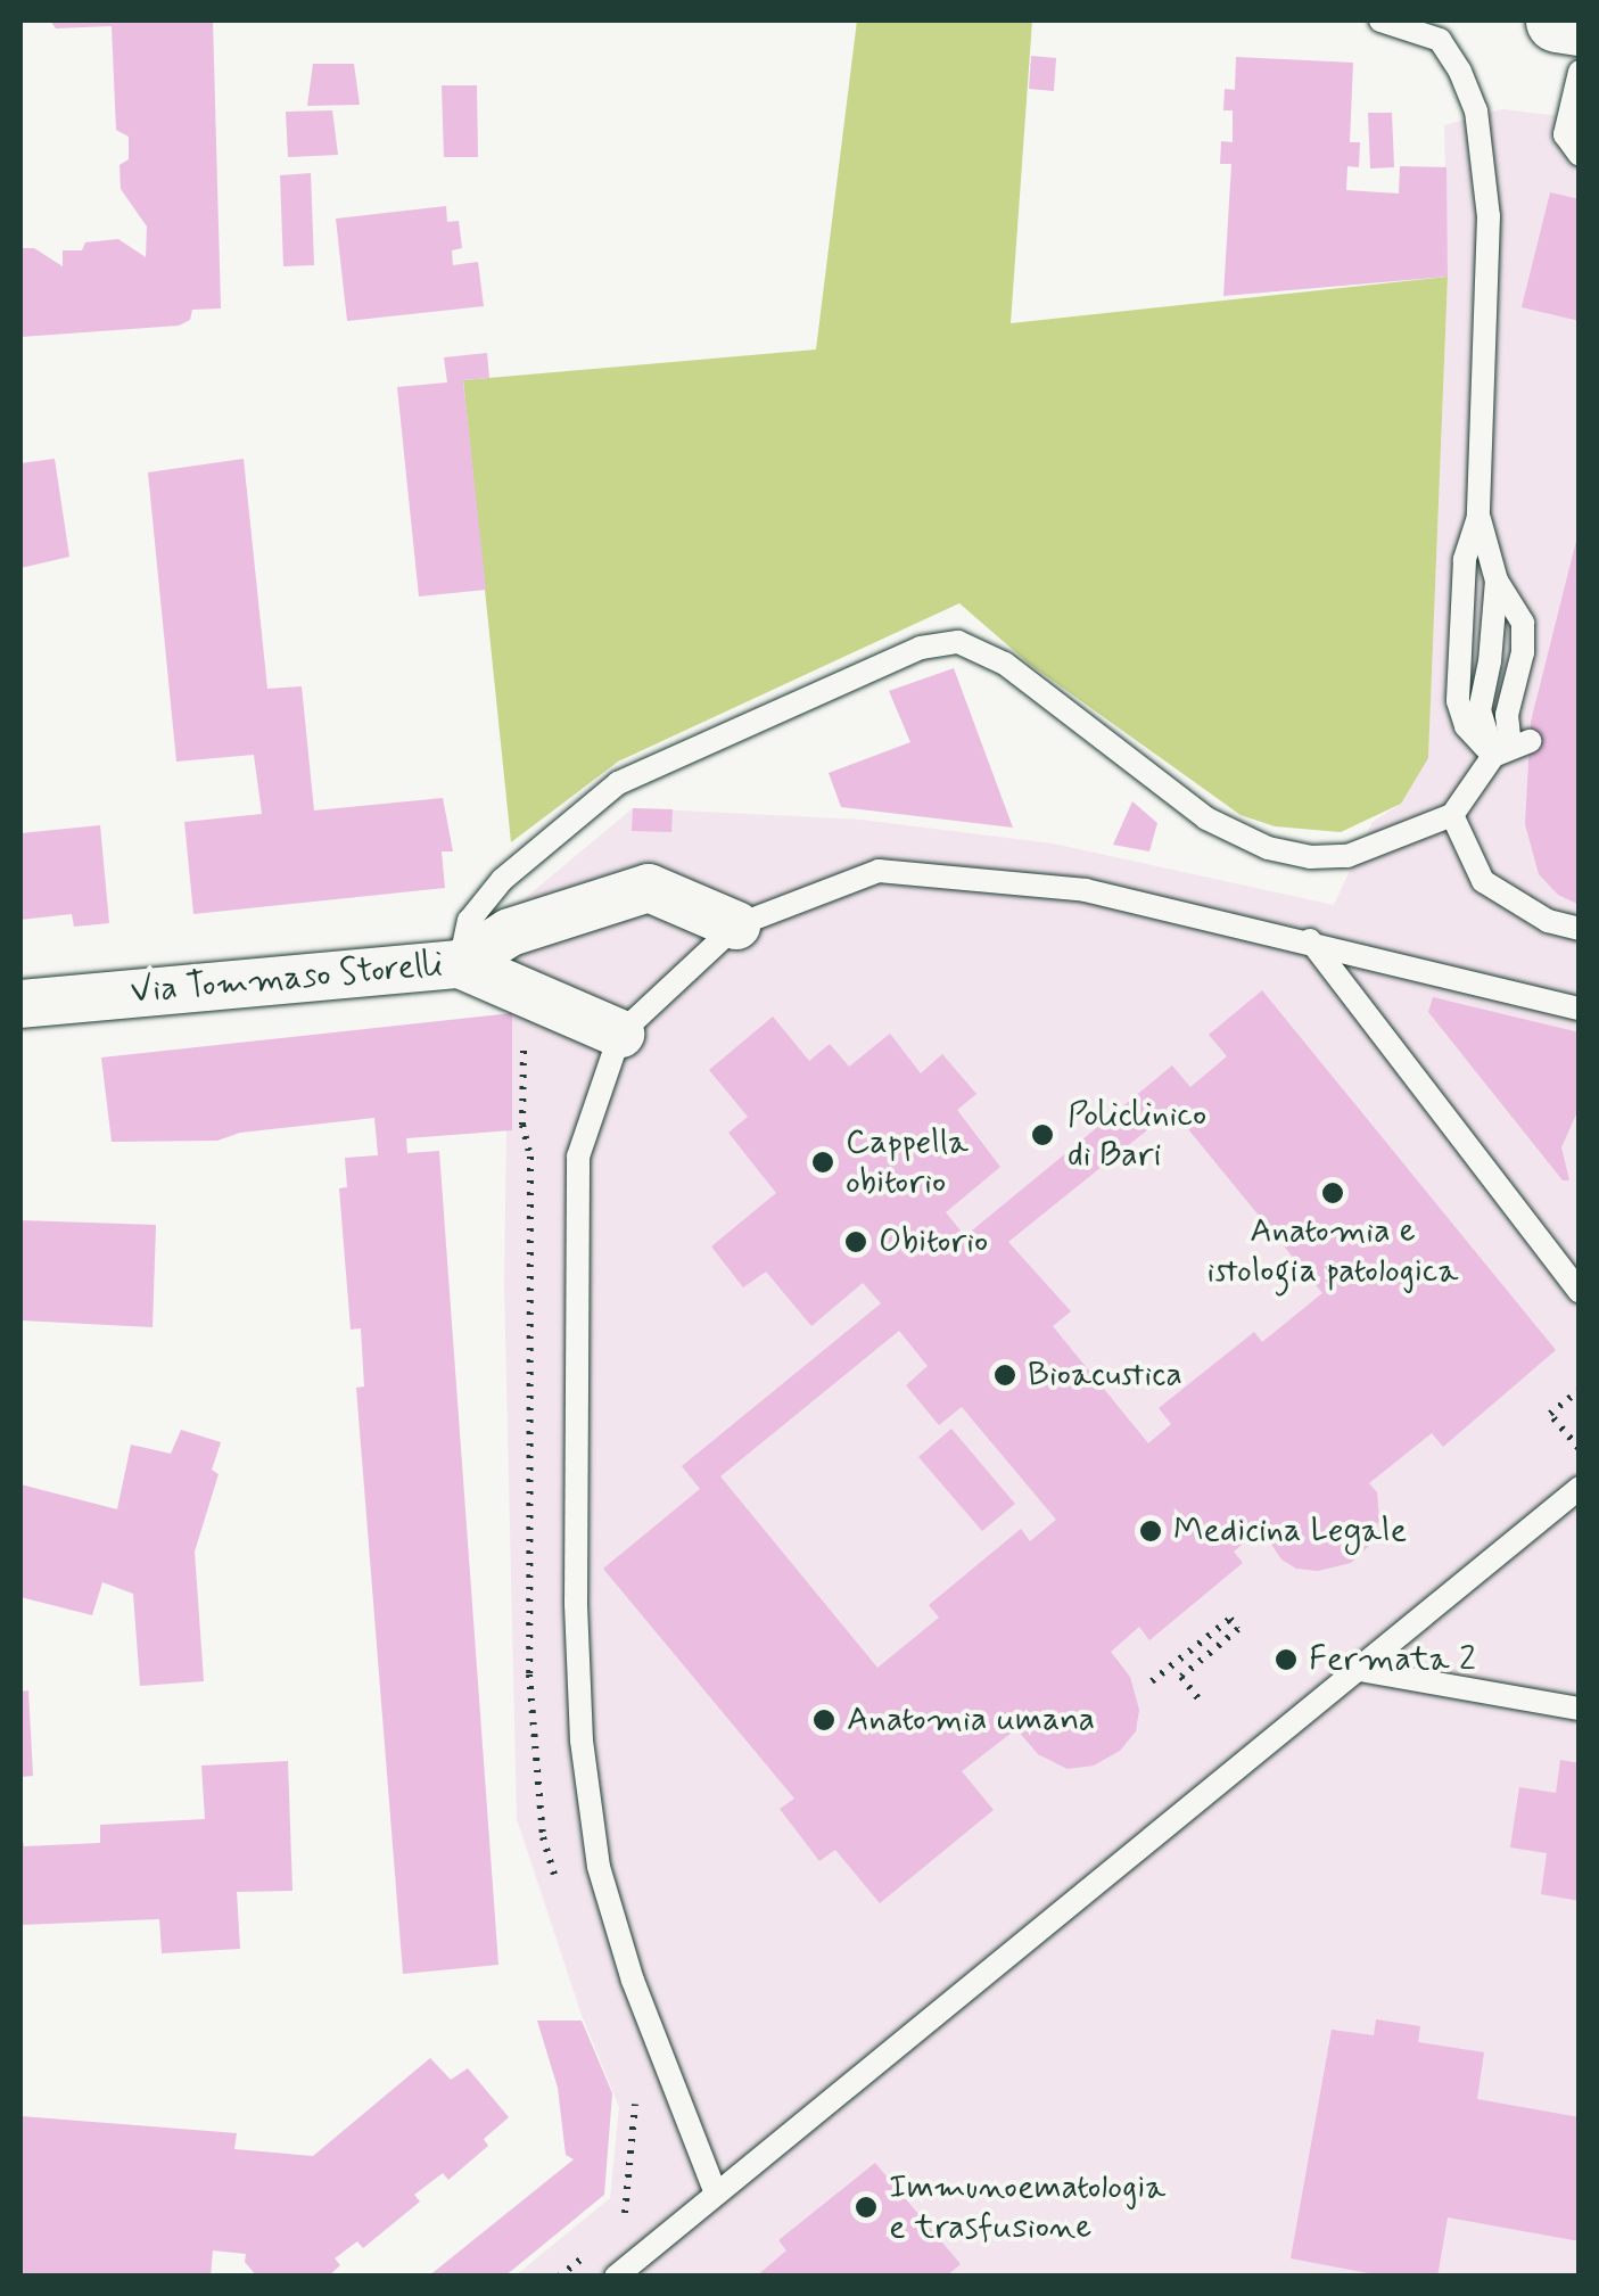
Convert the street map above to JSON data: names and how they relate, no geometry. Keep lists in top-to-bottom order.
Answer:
{
  "streets": {
    "street": ["Via Tommaso Storelli"]
  },
  "places": [
    "Policlinico di Bari",
    "Cappella obitorio",
    "Anatomia e istologia patologica",
    "Obitorio",
    "Bioacustica",
    "Medicina Legale",
    "Fermata 2",
    "Anatomia umana",
    "Immunoematologia e trasfusione"
  ]
}
